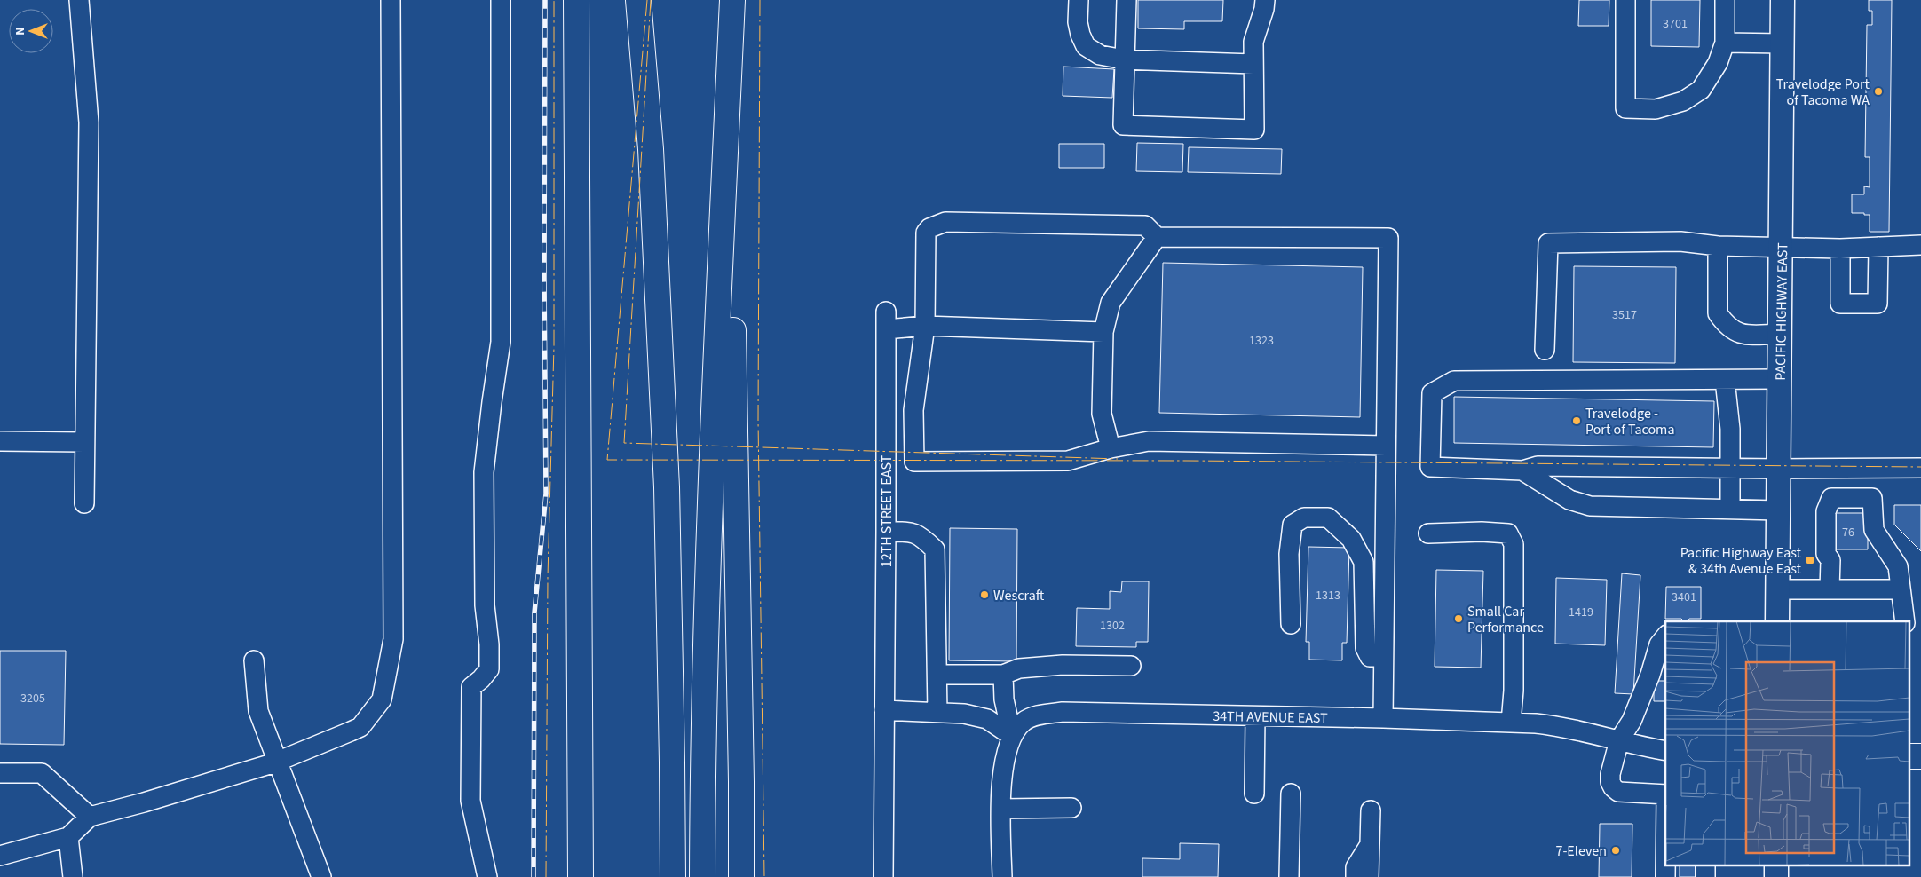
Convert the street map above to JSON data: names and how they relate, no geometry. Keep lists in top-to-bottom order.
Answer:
{
  "streets": {
    "main road": ["PACIFIC HIGHWAY EAST"],
    "street": ["12TH STREET EAST", "34TH AVENUE EAST"]
  },
  "places": {
    "other": [
      "Travelodge Port of Tacoma WA",
      "Travelodge - Port of Tacoma",
      "Wescraft",
      "Small Car Performance",
      "7-Eleven"
    ],
    "transit": ["Pacific Highway East & 34th Avenue East"]
  },
  "house_numbers": [
    "3701",
    "3517",
    "1323",
    "76",
    "1313",
    "3401",
    "1419",
    "1302",
    "3205"
  ],
  "north": "left"
}
